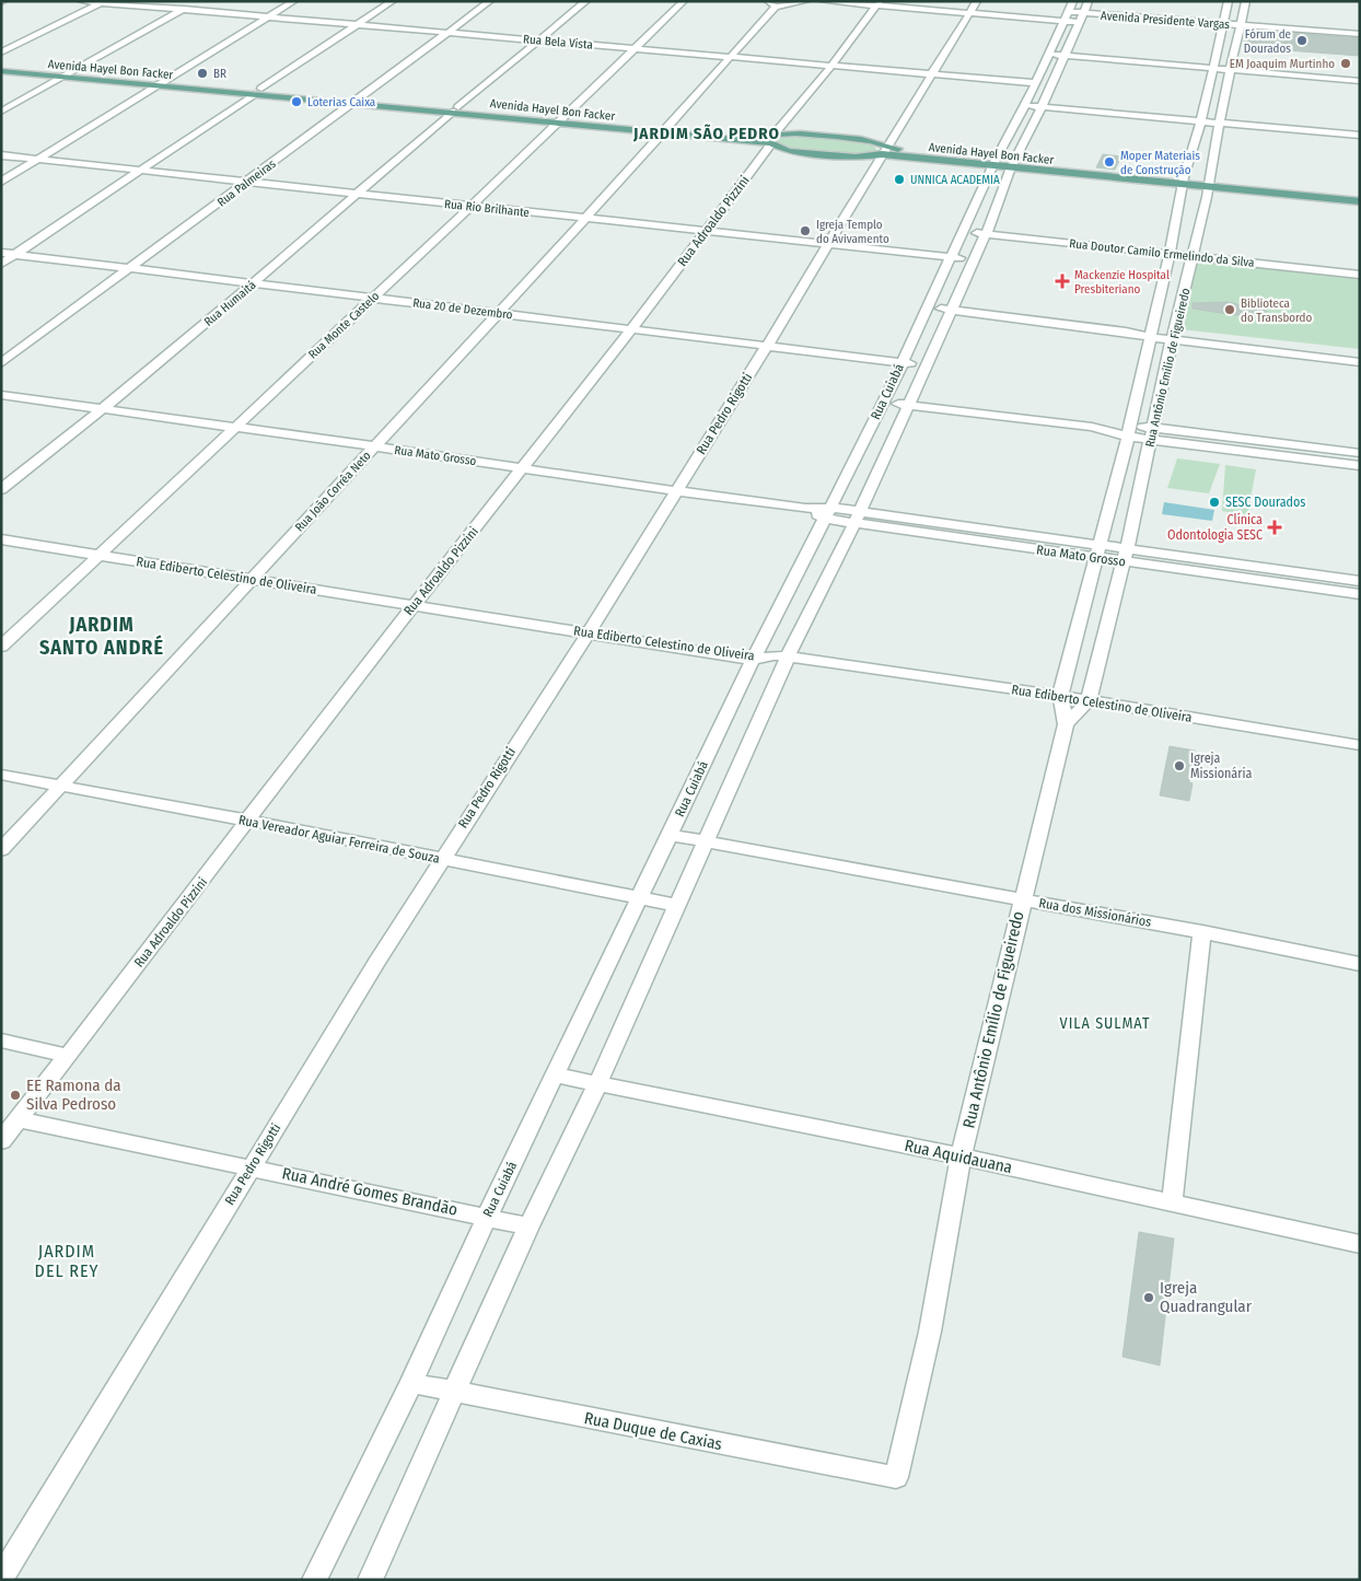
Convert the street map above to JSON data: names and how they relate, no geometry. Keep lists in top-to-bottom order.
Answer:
{
  "streets": {
    "main road": ["Avenida Hayel Bon Facker"],
    "street": [
      "Avenida Presidente Vargas",
      "Rua Bela Vista",
      "Rua Palmeiras",
      "Rua Rio Brilhante",
      "Rua Adroaldo Pizzini",
      "Rua Doutor Camilo Ermelindo da Silva",
      "Rua Humaitá",
      "Rua 20 de Dezembro",
      "Rua Monte Castelo",
      "Rua Antônio Emílio de Figueiredo",
      "Rua Cuiabá",
      "Rua Pedro Rigotti",
      "Rua Mato Grosso",
      "Rua João Corrêa Neto",
      "Rua Ediberto Celestino de Oliveira",
      "Rua Vereador Aguiar Ferreira de Souza",
      "Rua dos Missionários",
      "Rua Aquidauana",
      "Rua André Gomes Brandão",
      "Rua Duque de Caxias"
    ]
  },
  "crossings": [
    ["Avenida Presidente Vargas", "Rua Adroaldo Pizzini"],
    ["Avenida Presidente Vargas", "Rua Antônio Emílio de Figueiredo"],
    ["Avenida Presidente Vargas", "Rua Cuiabá"],
    ["Avenida Presidente Vargas", "Rua Pedro Rigotti"],
    ["Rua Bela Vista", "Rua Palmeiras"],
    ["Rua Bela Vista", "Rua Adroaldo Pizzini"],
    ["Rua Bela Vista", "Rua Humaitá"],
    ["Rua Bela Vista", "Rua Monte Castelo"],
    ["Rua Bela Vista", "Rua Cuiabá"],
    ["Rua Bela Vista", "Rua Pedro Rigotti"],
    ["Rua Bela Vista", "Rua João Corrêa Neto"],
    ["Avenida Hayel Bon Facker", "Rua Palmeiras"],
    ["Avenida Hayel Bon Facker", "Rua Adroaldo Pizzini"],
    ["Avenida Hayel Bon Facker", "Rua Humaitá"],
    ["Avenida Hayel Bon Facker", "Rua Monte Castelo"],
    ["Avenida Hayel Bon Facker", "Rua Antônio Emílio de Figueiredo"],
    ["Avenida Hayel Bon Facker", "Rua Cuiabá"],
    ["Avenida Hayel Bon Facker", "Rua Pedro Rigotti"],
    ["Avenida Hayel Bon Facker", "Rua João Corrêa Neto"],
    ["Rua Palmeiras", "Rua Rio Brilhante"],
    ["Rua Palmeiras", "Rua 20 de Dezembro"],
    ["Rua Rio Brilhante", "Rua Adroaldo Pizzini"],
    ["Rua Rio Brilhante", "Rua Humaitá"],
    ["Rua Rio Brilhante", "Rua Monte Castelo"],
    ["Rua Rio Brilhante", "Rua Cuiabá"],
    ["Rua Rio Brilhante", "Rua Pedro Rigotti"],
    ["Rua Rio Brilhante", "Rua João Corrêa Neto"],
    ["Rua Adroaldo Pizzini", "Rua 20 de Dezembro"],
    ["Rua Adroaldo Pizzini", "Rua Mato Grosso"],
    ["Rua Adroaldo Pizzini", "Rua Ediberto Celestino de Oliveira"],
    ["Rua Adroaldo Pizzini", "Rua Vereador Aguiar Ferreira de Souza"],
    ["Rua Adroaldo Pizzini", "Rua André Gomes Brandão"],
    ["Rua Doutor Camilo Ermelindo da Silva", "Rua Antônio Emílio de Figueiredo"],
    ["Rua Doutor Camilo Ermelindo da Silva", "Rua Cuiabá"],
    ["Rua Humaitá", "Rua 20 de Dezembro"],
    ["Rua Humaitá", "Rua Mato Grosso"],
    ["Rua 20 de Dezembro", "Rua Monte Castelo"],
    ["Rua 20 de Dezembro", "Rua Cuiabá"],
    ["Rua 20 de Dezembro", "Rua Pedro Rigotti"],
    ["Rua 20 de Dezembro", "Rua João Corrêa Neto"],
    ["Rua Monte Castelo", "Rua Mato Grosso"],
    ["Rua Monte Castelo", "Rua Ediberto Celestino de Oliveira"],
    ["Rua Antônio Emílio de Figueiredo", "Rua Mato Grosso"],
    ["Rua Antônio Emílio de Figueiredo", "Rua Ediberto Celestino de Oliveira"],
    ["Rua Antônio Emílio de Figueiredo", "Rua dos Missionários"],
    ["Rua Antônio Emílio de Figueiredo", "Rua Aquidauana"],
    ["Rua Antônio Emílio de Figueiredo", "Rua Duque de Caxias"],
    ["Rua Cuiabá", "Rua Mato Grosso"],
    ["Rua Cuiabá", "Rua Ediberto Celestino de Oliveira"],
    ["Rua Cuiabá", "Rua Vereador Aguiar Ferreira de Souza"],
    ["Rua Cuiabá", "Rua dos Missionários"],
    ["Rua Cuiabá", "Rua Aquidauana"],
    ["Rua Cuiabá", "Rua André Gomes Brandão"],
    ["Rua Cuiabá", "Rua Duque de Caxias"],
    ["Rua Pedro Rigotti", "Rua Mato Grosso"],
    ["Rua Pedro Rigotti", "Rua Ediberto Celestino de Oliveira"],
    ["Rua Pedro Rigotti", "Rua Vereador Aguiar Ferreira de Souza"],
    ["Rua Pedro Rigotti", "Rua André Gomes Brandão"],
    ["Rua Mato Grosso", "Rua João Corrêa Neto"],
    ["Rua João Corrêa Neto", "Rua Ediberto Celestino de Oliveira"],
    ["Rua João Corrêa Neto", "Rua Vereador Aguiar Ferreira de Souza"]
  ],
  "districts": [
    "JARDIM SÃO PEDRO",
    "JARDIM SANTO ANDRÉ",
    "VILA SULMAT",
    "JARDIM DEL REY"
  ],
  "places": {
    "other": [
      "Fórum de Dourados",
      "EM Joaquim Murtinho",
      "BR",
      "Loterias Caixa",
      "Moper Materiais de Construção",
      "UNNICA ACADEMIA",
      "Igreja Templo do Avivamento",
      "Biblioteca do Transbordo",
      "SESC Dourados",
      "Igreja Missionária",
      "EE Ramona da Silva Pedroso",
      "Igreja Quadrangular"
    ],
    "health": ["Mackenzie Hospital Presbiteriano", "Clínica Odontologia SESC"]
  }
}
